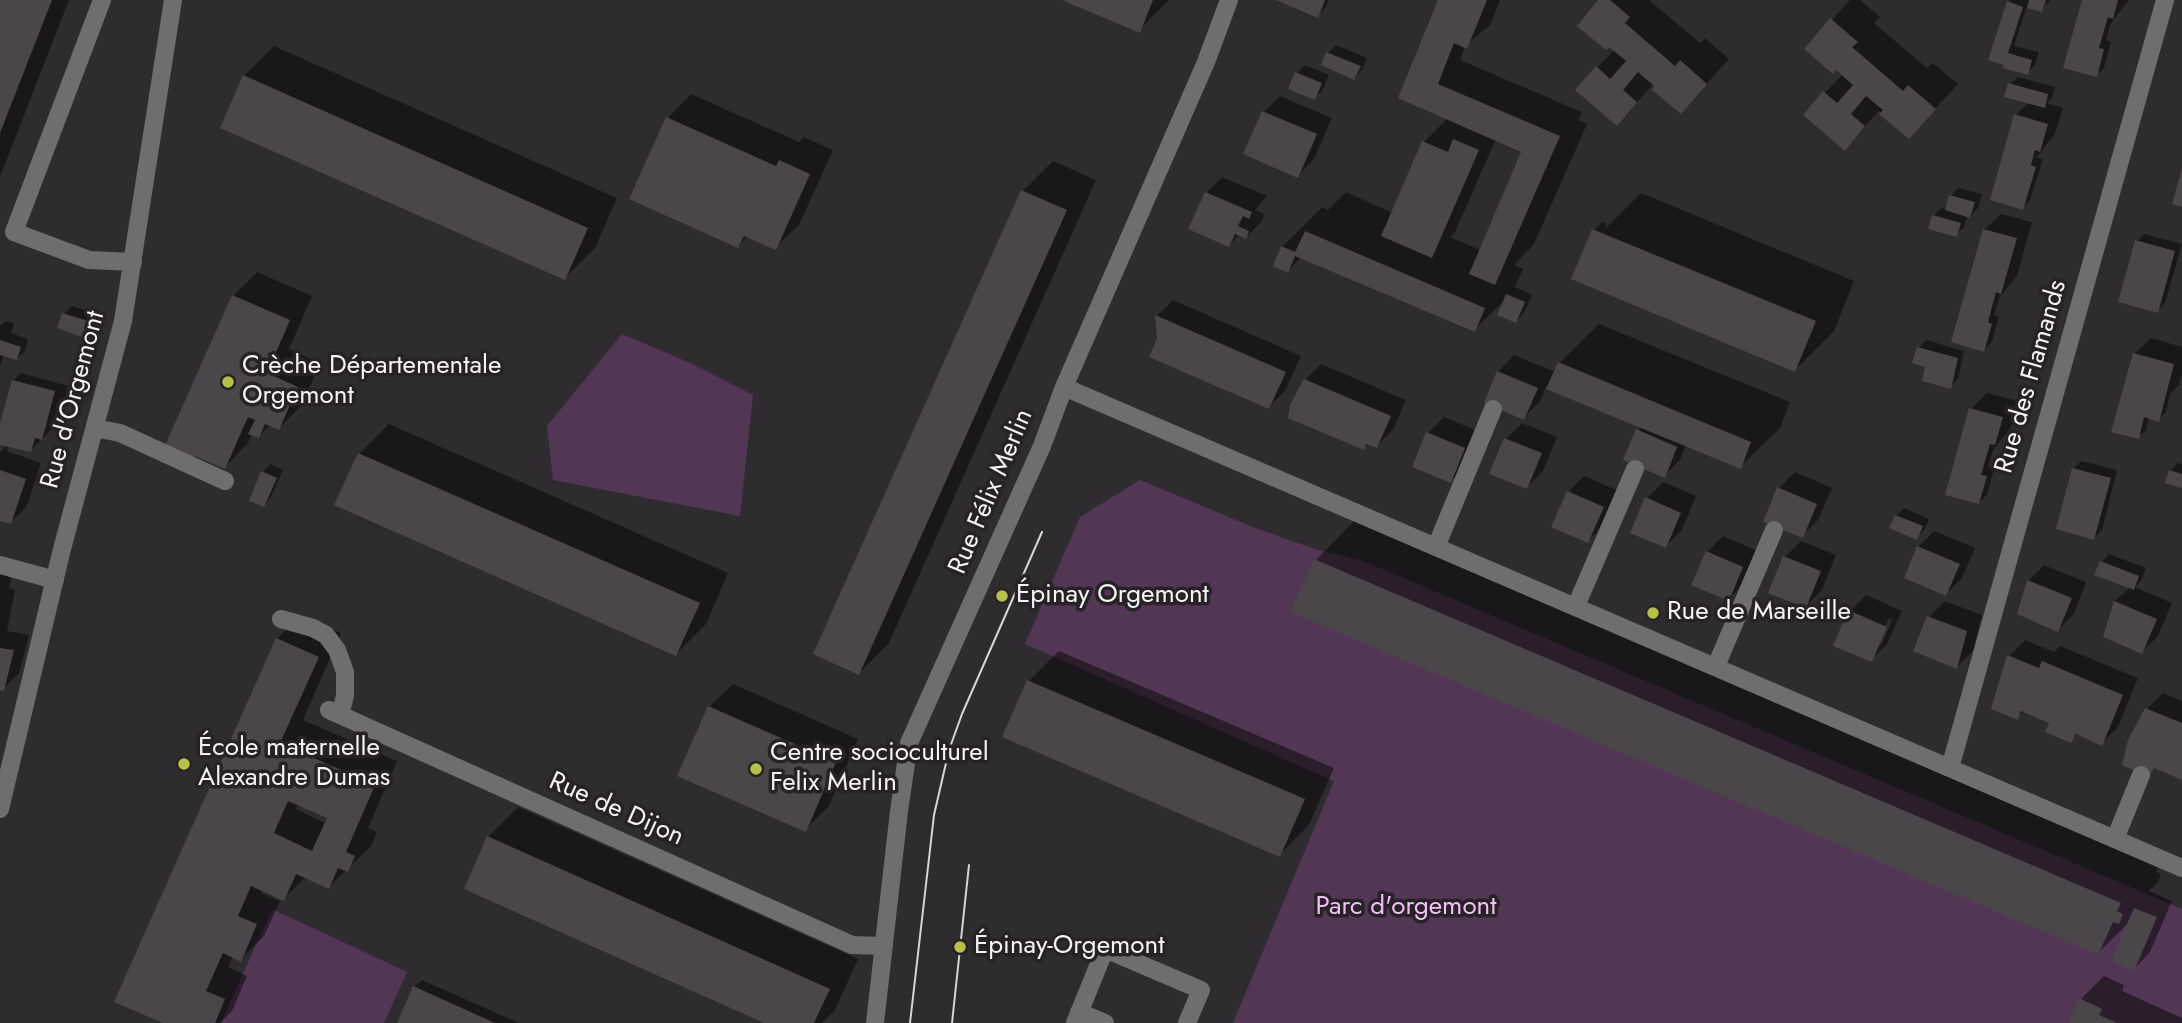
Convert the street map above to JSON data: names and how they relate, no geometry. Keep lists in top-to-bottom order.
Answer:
{
  "streets": {
    "street": [
      "Rue des Flamands",
      "Rue d'Orgemont",
      "Rue Félix Merlin",
      "Rue de Dijon"
    ]
  },
  "crossings": [
    ["Rue Félix Merlin", "Rue de Dijon"]
  ],
  "parks": ["Parc d'orgemont"],
  "places": [
    "Crèche Départementale Orgemont",
    "Épinay Orgemont",
    "Rue de Marseille",
    "École maternelle Alexandre Dumas",
    "Centre socioculturel Felix Merlin",
    "Épinay-Orgemont"
  ]
}
